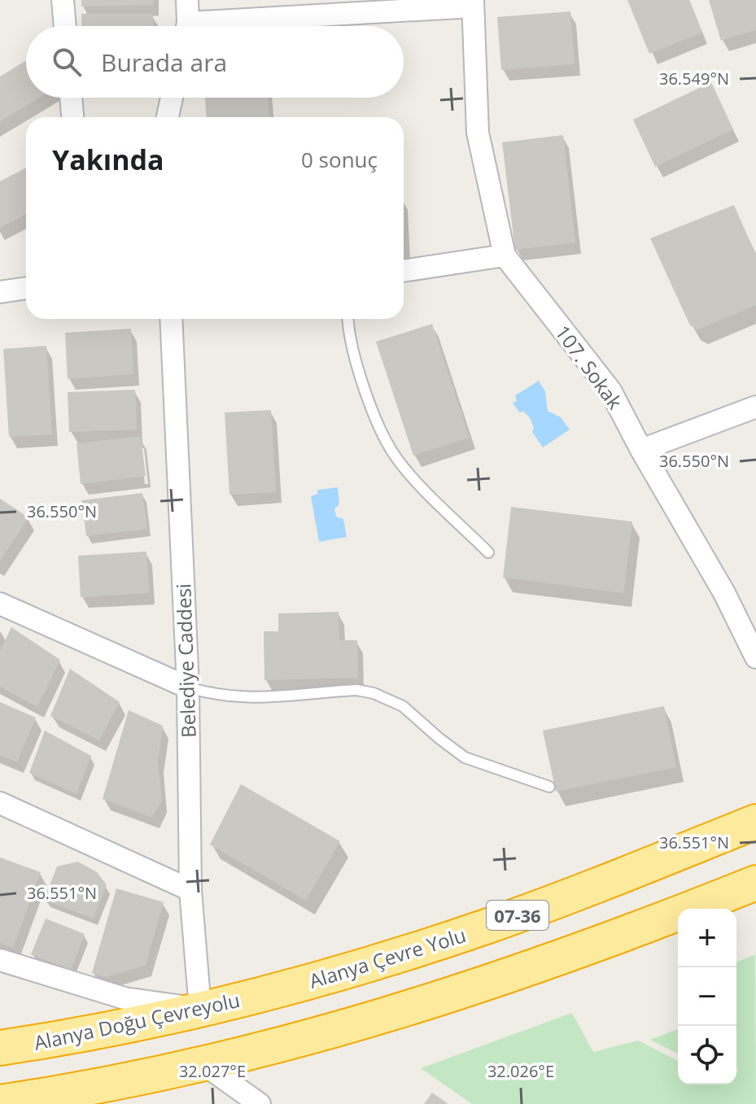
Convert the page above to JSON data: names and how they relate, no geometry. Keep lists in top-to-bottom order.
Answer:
{
  "streets": {
    "highway": ["07-36", "Alanya Çevre Yolu", "Alanya Doğu Çevreyolu"],
    "street": ["107. Sokak", "Belediye Caddesi"]
  },
  "crossings": [
    ["Belediye Caddesi", "Alanya Doğu Çevreyolu"],
    ["Alanya Çevre Yolu", "Alanya Doğu Çevreyolu"]
  ],
  "page": {
    "search": "Burada ara",
    "heading": ["Yakında", "0 sonuç"],
    "map_buttons": ["+", "−"]
  },
  "coordinates": [
    "36.549°N",
    "36.550°N",
    "36.551°N",
    "32.027°E",
    "32.026°E"
  ]
}
